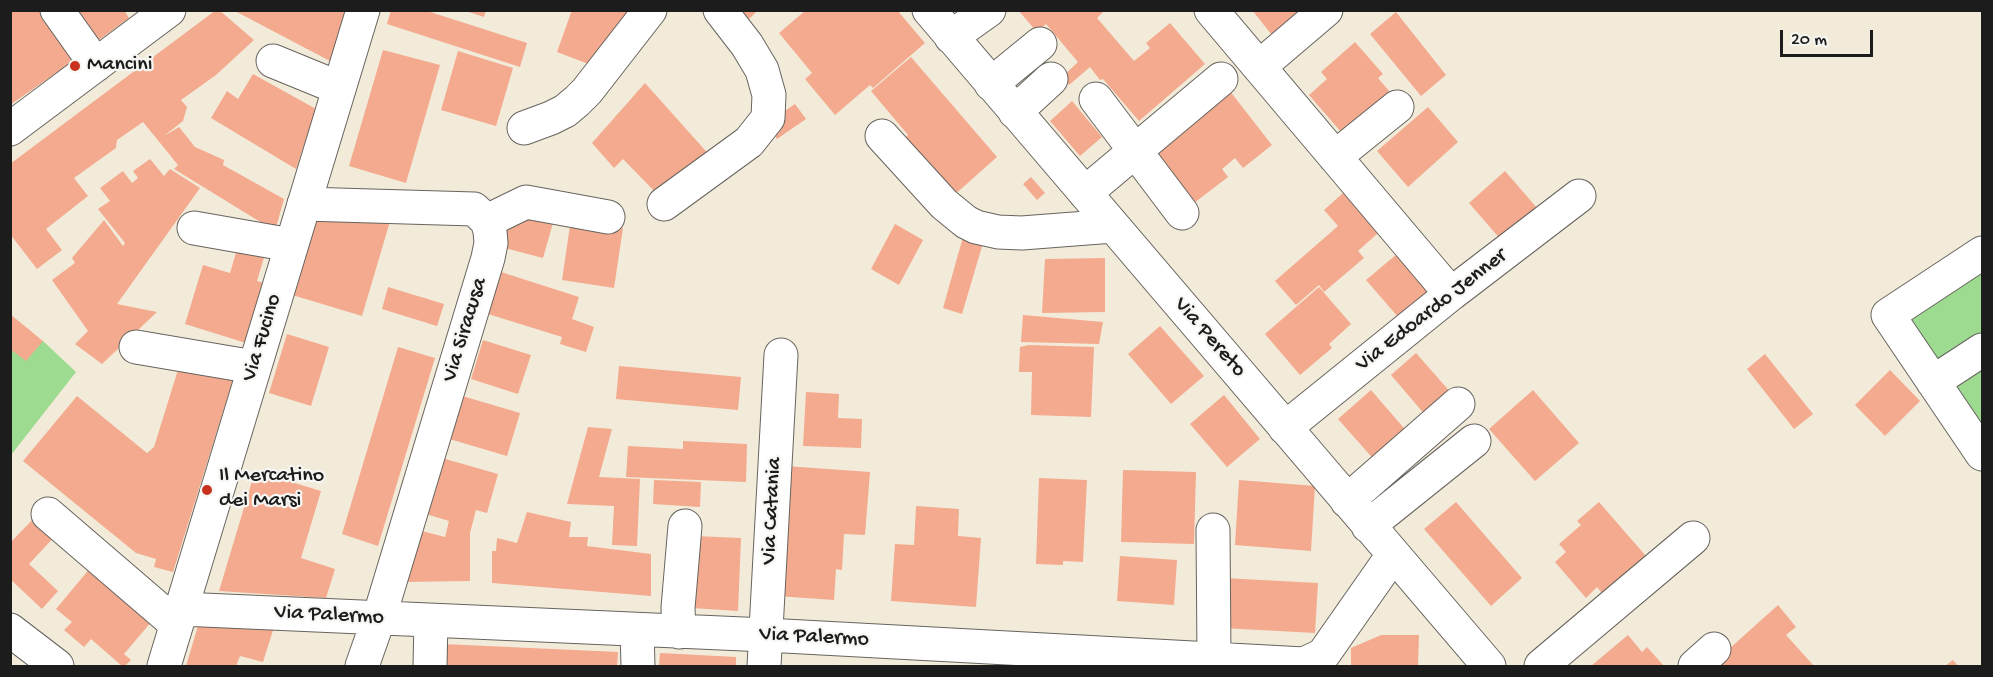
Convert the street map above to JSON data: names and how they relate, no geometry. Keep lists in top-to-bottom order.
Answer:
{
  "streets": {
    "street": [
      "Via Edoardo Jenner",
      "Via Siracusa",
      "Via Fucino",
      "Via Pereto",
      "Via Catania",
      "Via Palermo"
    ]
  },
  "crossings": [
    ["Via Edoardo Jenner", "Via Pereto"],
    ["Via Siracusa", "Via Palermo"],
    ["Via Fucino", "Via Palermo"],
    ["Via Pereto", "Via Palermo"],
    ["Via Catania", "Via Palermo"]
  ],
  "places": ["Mancini", "Il Mercatino dei Marsi"],
  "scale_bar": "20 m"
}
